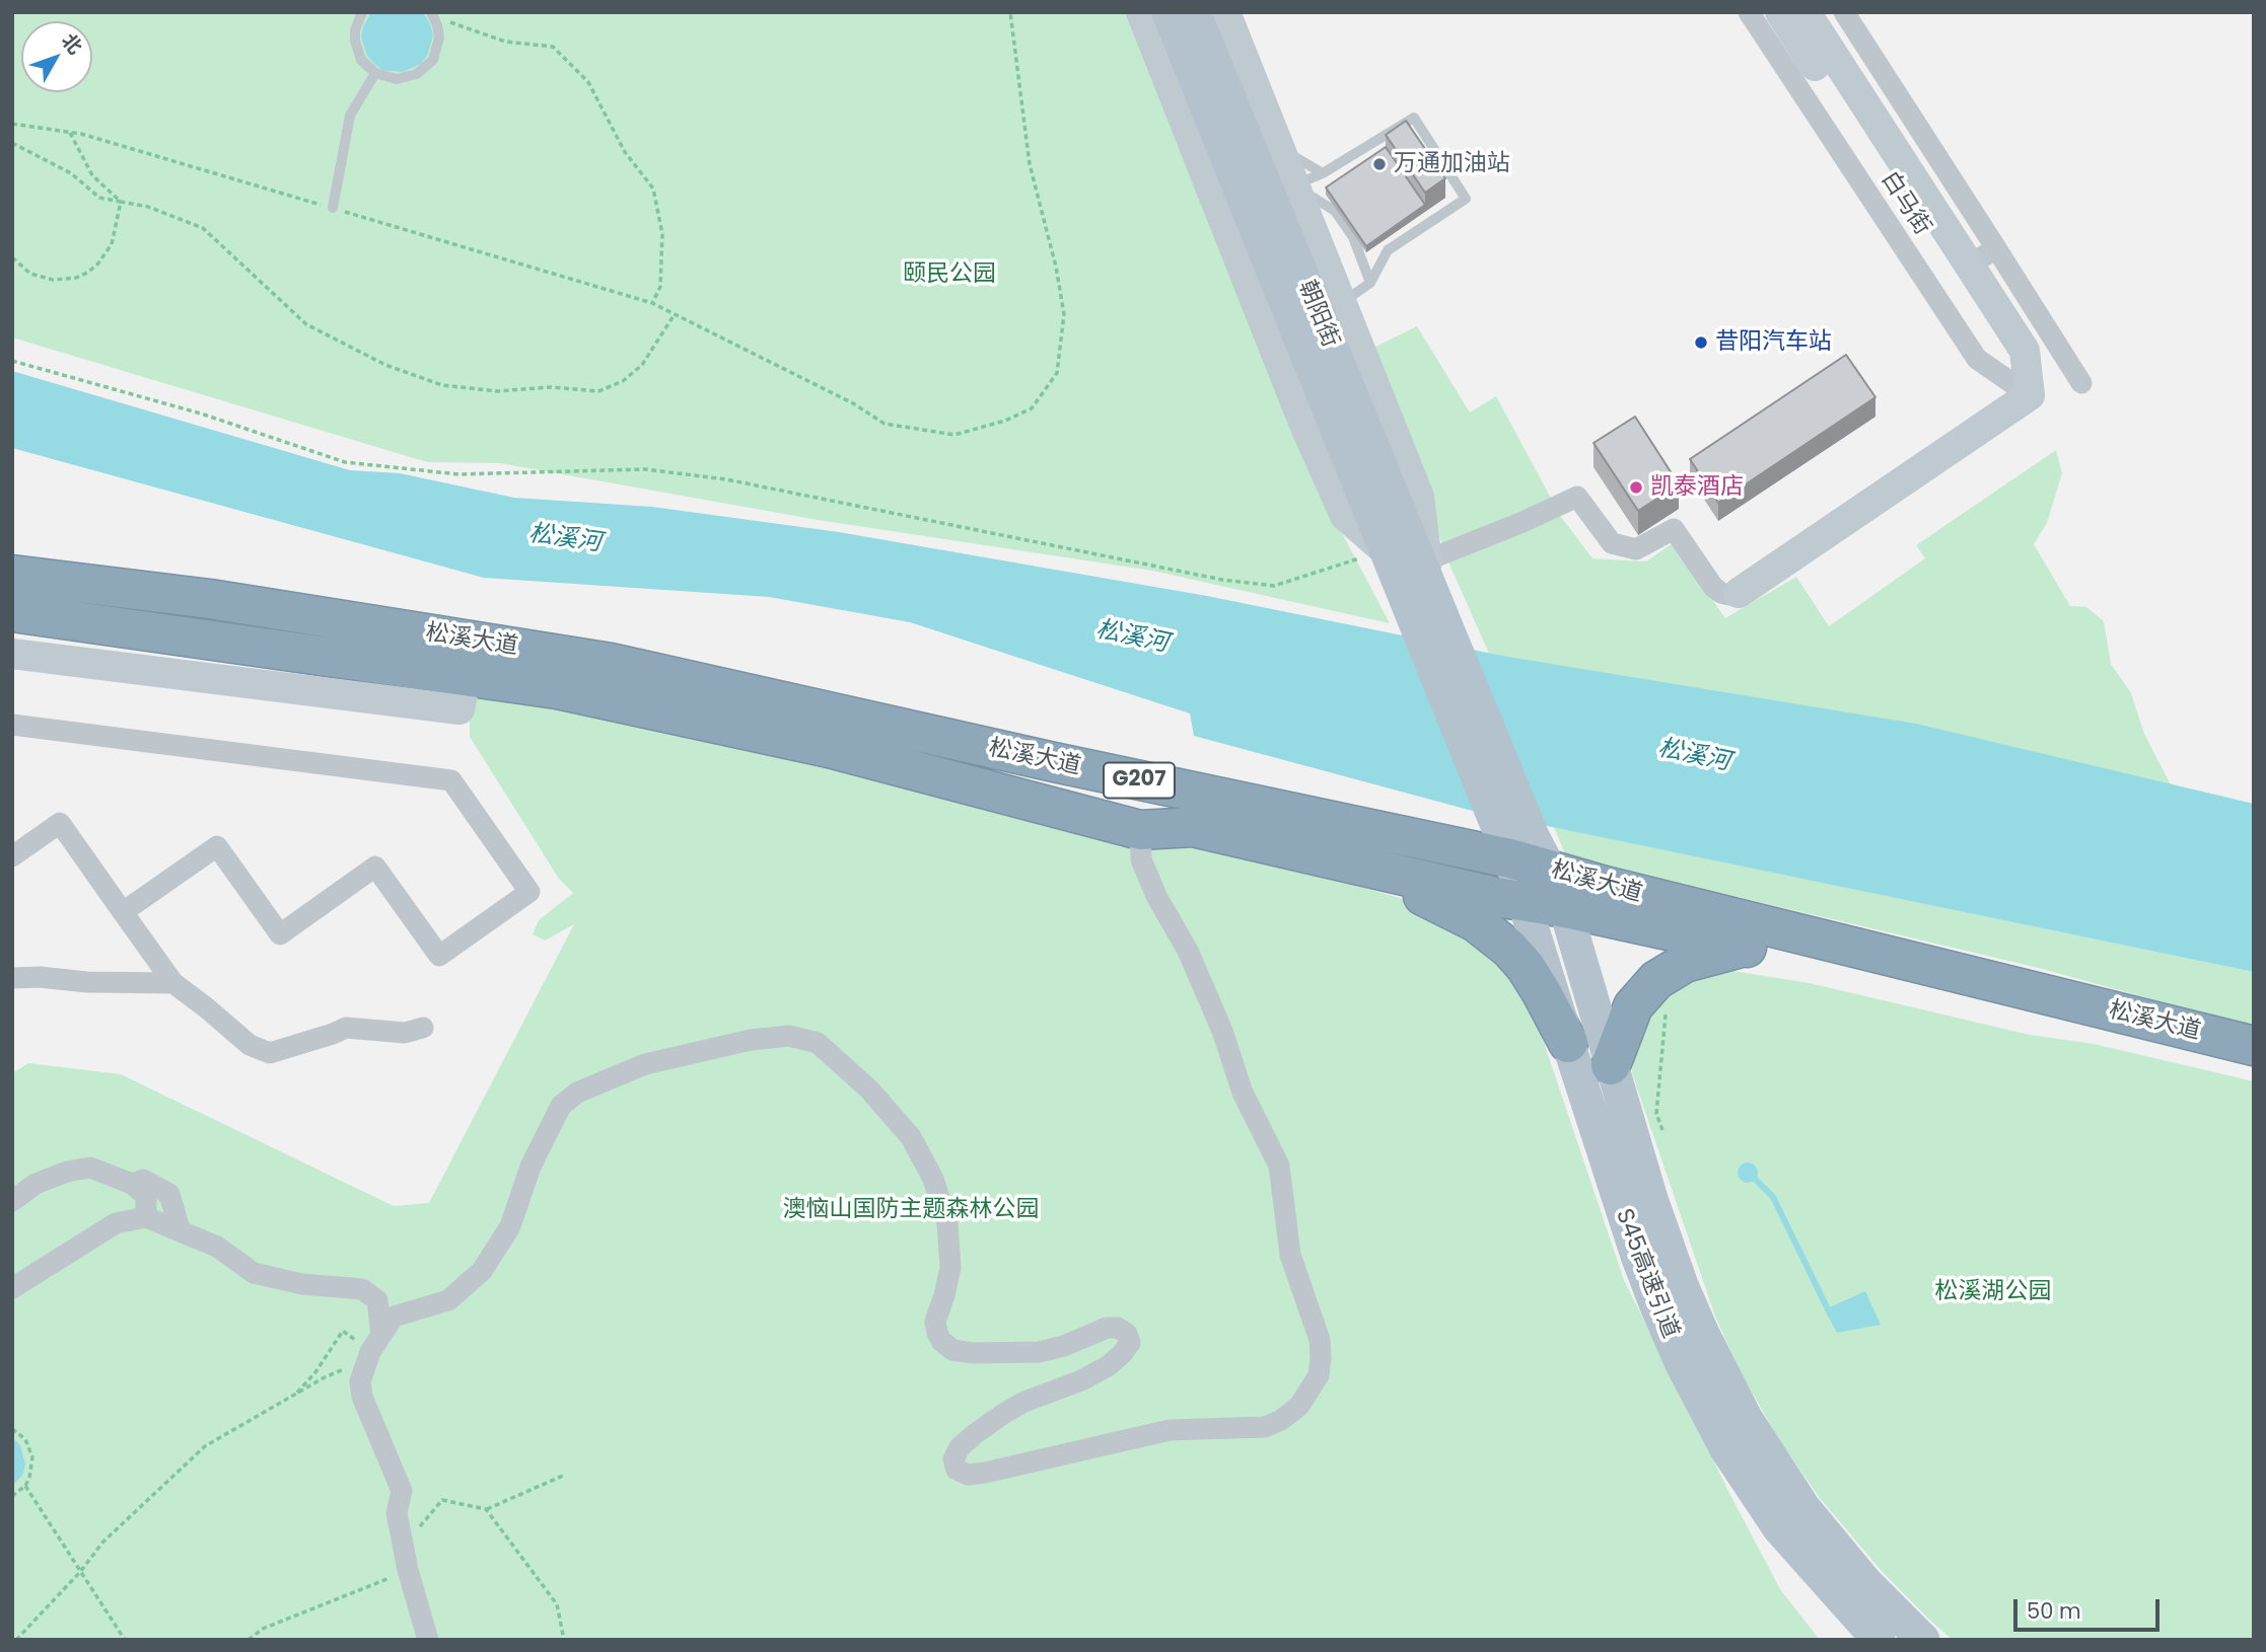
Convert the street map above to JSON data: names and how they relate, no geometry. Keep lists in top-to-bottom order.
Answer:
{
  "streets": {
    "highway": ["松溪大道", "G207"],
    "main road": ["朝阳街", "S45高速引道"],
    "street": ["白马街"]
  },
  "crossings": [
    ["松溪大道", "S45高速引道"]
  ],
  "water": ["松溪河"],
  "parks": ["颐民公园", "澳恼山国防主题森林公园", "松溪湖公园"],
  "places": ["万通加油站", "昔阳汽车站", "凯泰酒店"],
  "scale_bar": "50 m",
  "north": "top right"
}
